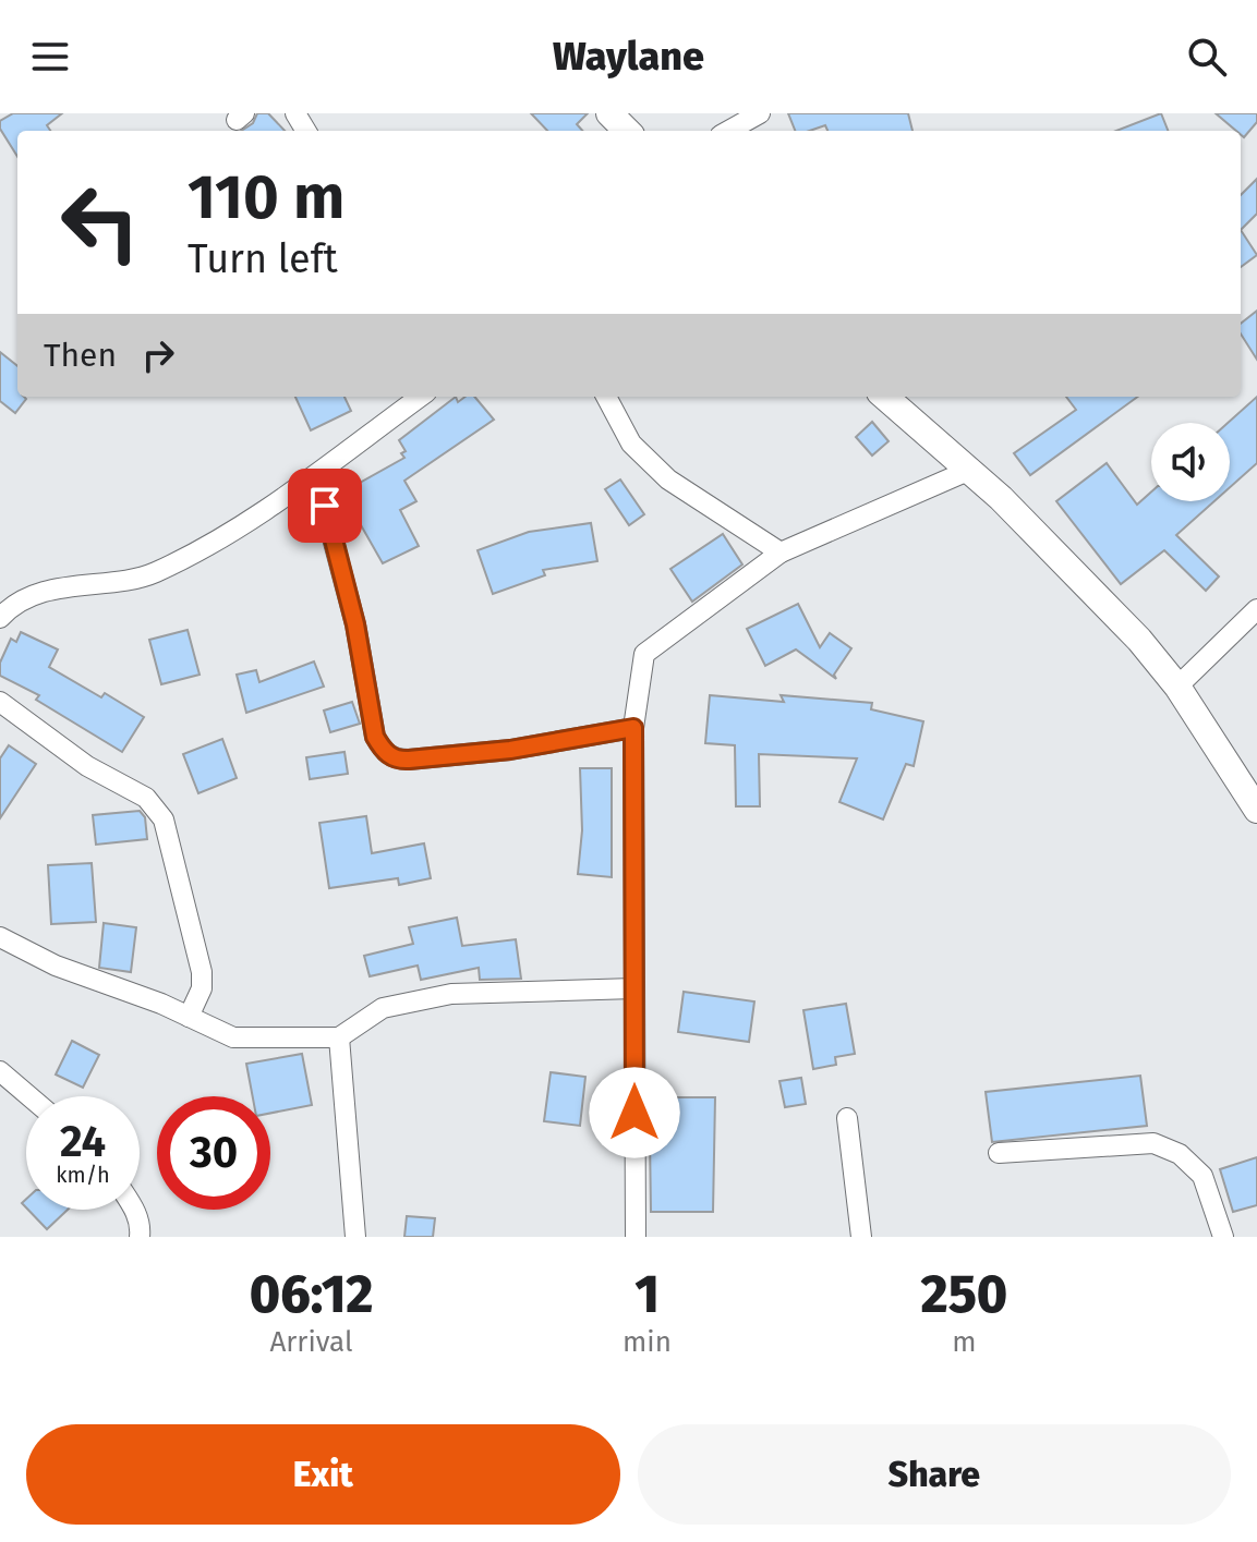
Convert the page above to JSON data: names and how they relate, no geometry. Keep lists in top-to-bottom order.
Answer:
{
  "page": {
    "header": "Waylane",
    "turn": ["110 m", "Turn left"],
    "then": "Then",
    "speed": "24 km/h",
    "limit": "30",
    "eta": [
      "06:12",
      "Arrival",
      "1",
      "min",
      "250",
      "m"
    ],
    "buttons": ["Exit", "Share"]
  }
}
